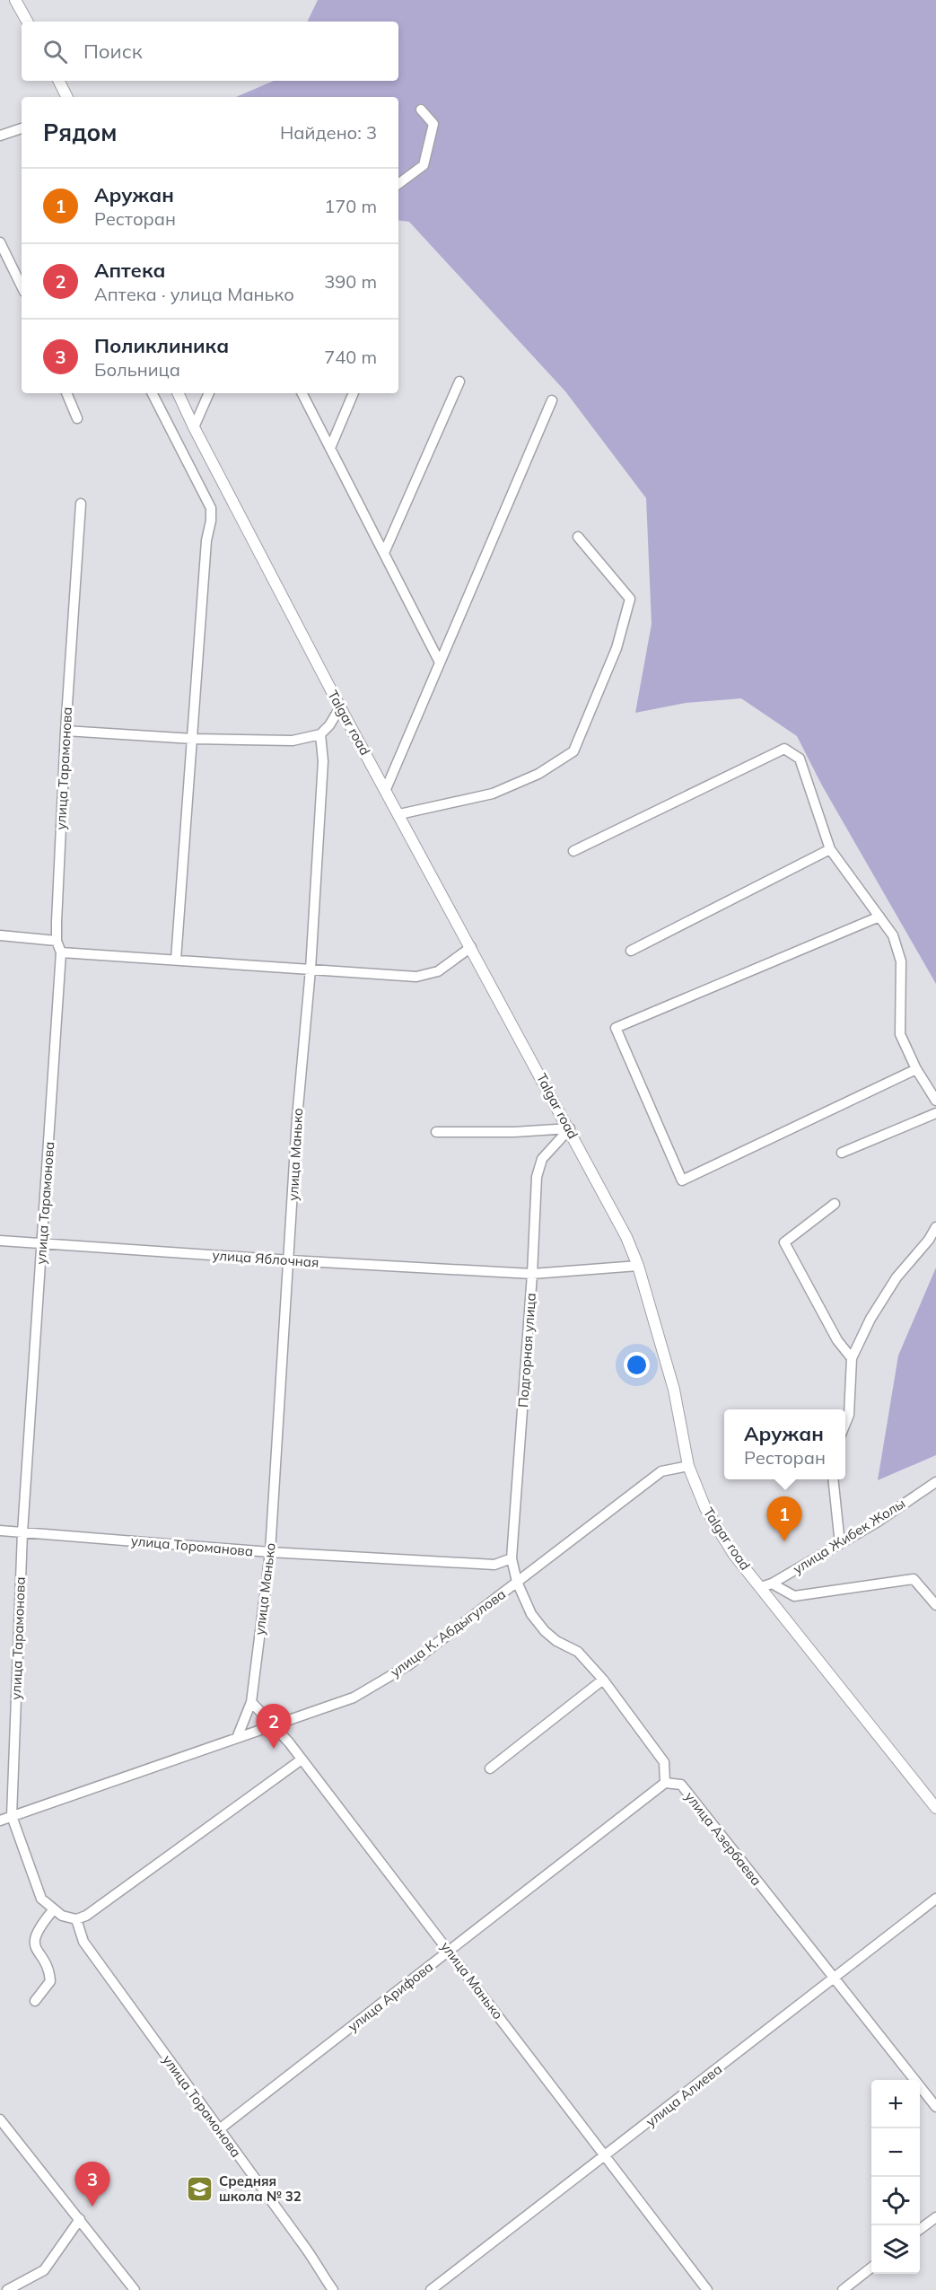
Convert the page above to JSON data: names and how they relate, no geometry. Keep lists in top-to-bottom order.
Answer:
{
  "streets": {
    "main road": ["Talgar road"],
    "street": [
      "улица Тарамонова",
      "улица Манько",
      "улица Яблочная",
      "Подгорная улица",
      "улица Жибек Жолы",
      "улица Тороманова",
      "улица К. Абдыгулова",
      "улица Азербаева",
      "улица Арифова",
      "улица Алиева",
      "улица Торамонова"
    ]
  },
  "crossings": [
    ["Talgar road", "улица Яблочная"],
    ["Talgar road", "Подгорная улица"],
    ["Talgar road", "улица Жибек Жолы"],
    ["Talgar road", "улица К. Абдыгулова"],
    ["улица Тарамонова", "улица Яблочная"],
    ["улица Тарамонова", "улица Тороманова"],
    ["улица Тарамонова", "улица К. Абдыгулова"],
    ["улица Манько", "улица Яблочная"],
    ["улица Манько", "улица Тороманова"],
    ["улица Манько", "улица К. Абдыгулова"],
    ["улица Манько", "улица Арифова"],
    ["улица Манько", "улица Алиева"],
    ["улица Яблочная", "Подгорная улица"],
    ["Подгорная улица", "улица Тороманова"],
    ["Подгорная улица", "улица К. Абдыгулова"],
    ["улица Азербаева", "улица Арифова"],
    ["улица Азербаева", "улица Алиева"],
    ["улица Арифова", "улица Торамонова"]
  ],
  "places": {
    "school or university": ["Средняя школа № 32"]
  },
  "page": {
    "search": "Поиск",
    "heading": ["Рядом", "Найдено: 3"],
    "list": [
      {
        "mark": "1",
        "name": "Аружан",
        "note": "Ресторан",
        "value": "170 m"
      },
      {
        "mark": "2",
        "name": "Аптека",
        "note": "Аптека · улица Манько",
        "value": "390 m"
      },
      {
        "mark": "3",
        "name": "Поликлиника",
        "note": "Больница",
        "value": "740 m"
      }
    ],
    "popup": ["Аружан", "Ресторан"],
    "pins": ["1", "2", "3"],
    "map_buttons": ["+", "−"]
  }
}
